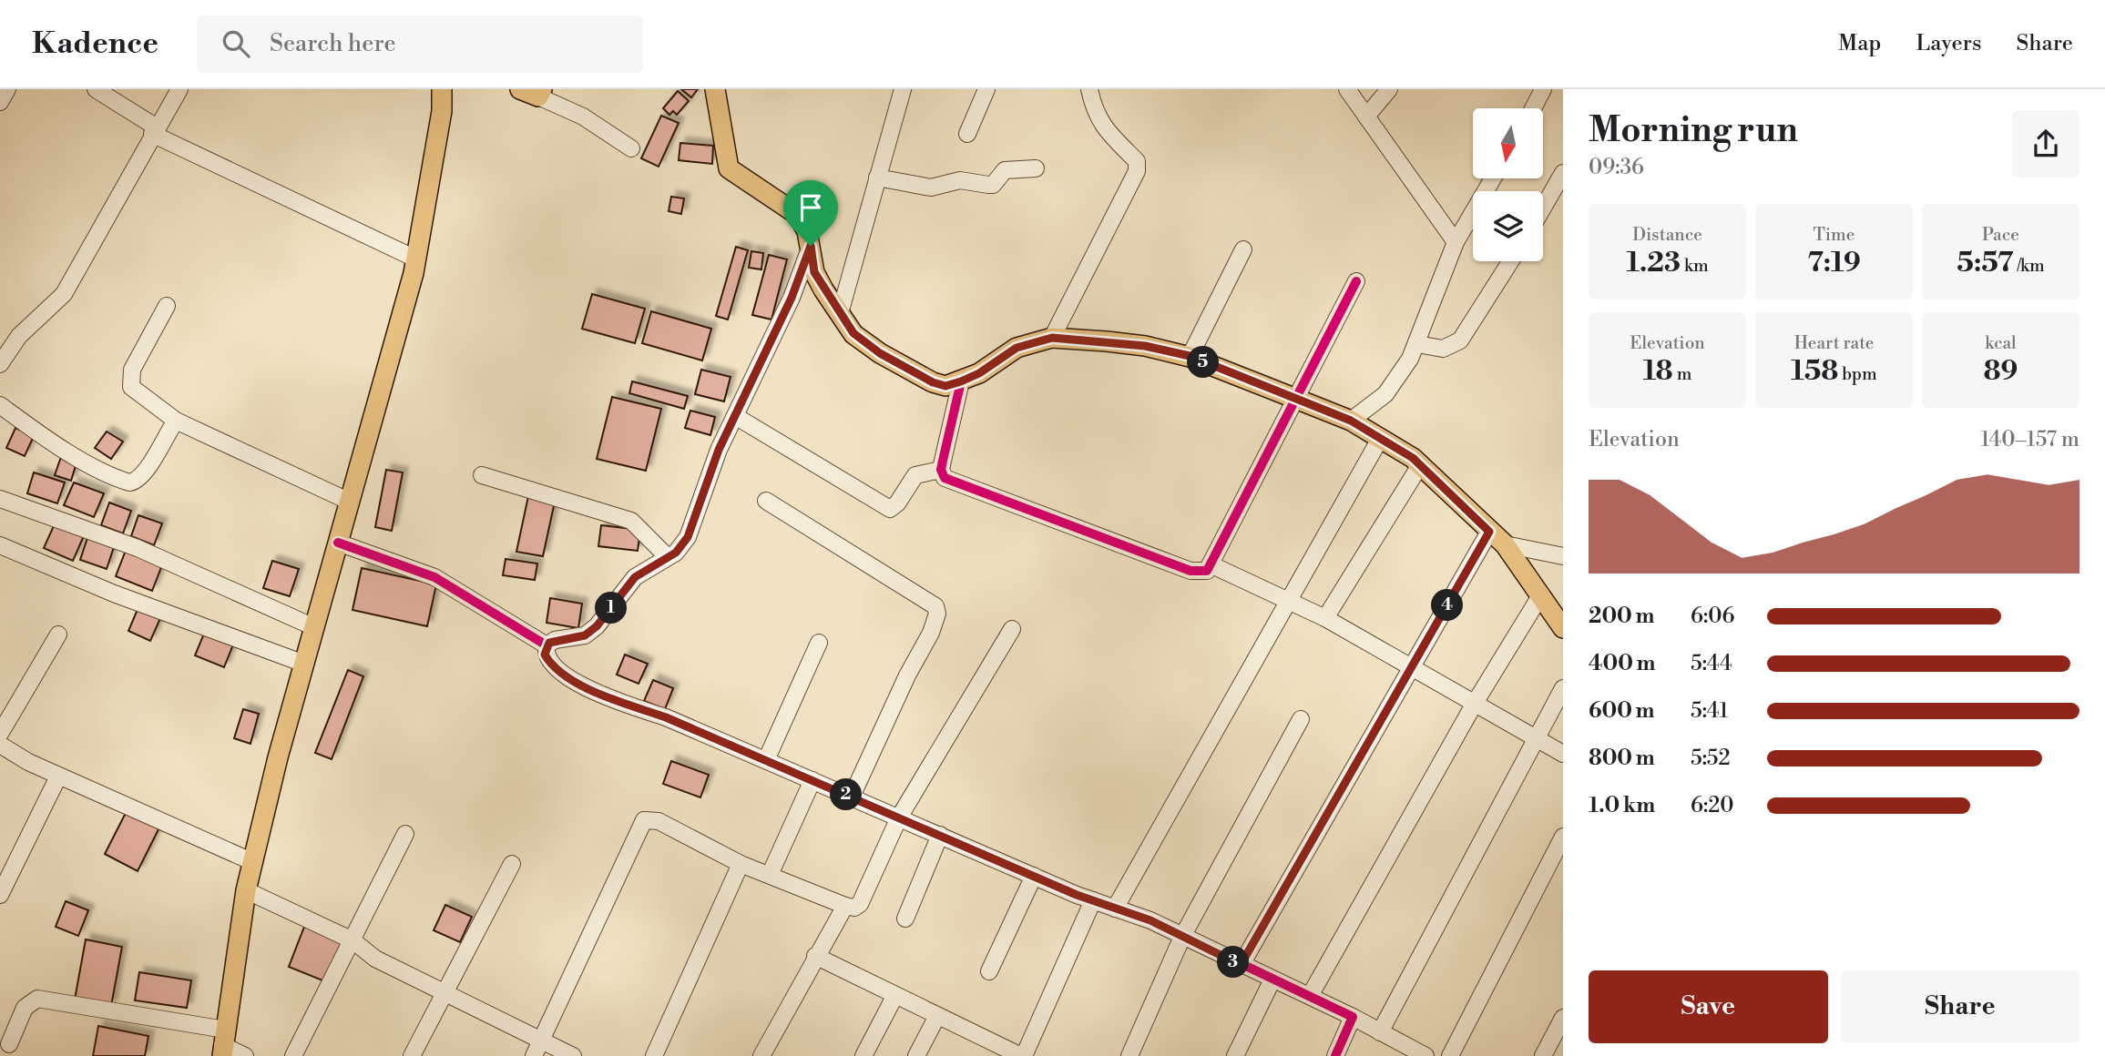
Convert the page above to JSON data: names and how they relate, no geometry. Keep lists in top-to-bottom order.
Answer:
{
  "north": "bottom",
  "page": {
    "header": "Kadence",
    "search": "Search here",
    "nav": ["Map", "Layers", "Share"],
    "heading": ["Morning run", "09:36"],
    "stats": [
      ["Distance", "1.23 km"],
      ["Time", "7:19"],
      ["Pace", "5:57 /km"],
      ["Elevation", "18 m"],
      ["Heart rate", "158 bpm"],
      ["kcal", "89"]
    ],
    "pins": [
      "5",
      "4",
      "1",
      "2",
      "3"
    ],
    "chart": ["Elevation", "140–157 m"],
    "list": [
      {
        "name": "200 m",
        "note": "6:06"
      },
      {
        "name": "400 m",
        "note": "5:44"
      },
      {
        "name": "600 m",
        "note": "5:41"
      },
      {
        "name": "800 m",
        "note": "5:52"
      },
      {
        "name": "1.0 km",
        "note": "6:20"
      }
    ],
    "buttons": ["Save", "Share"]
  }
}
